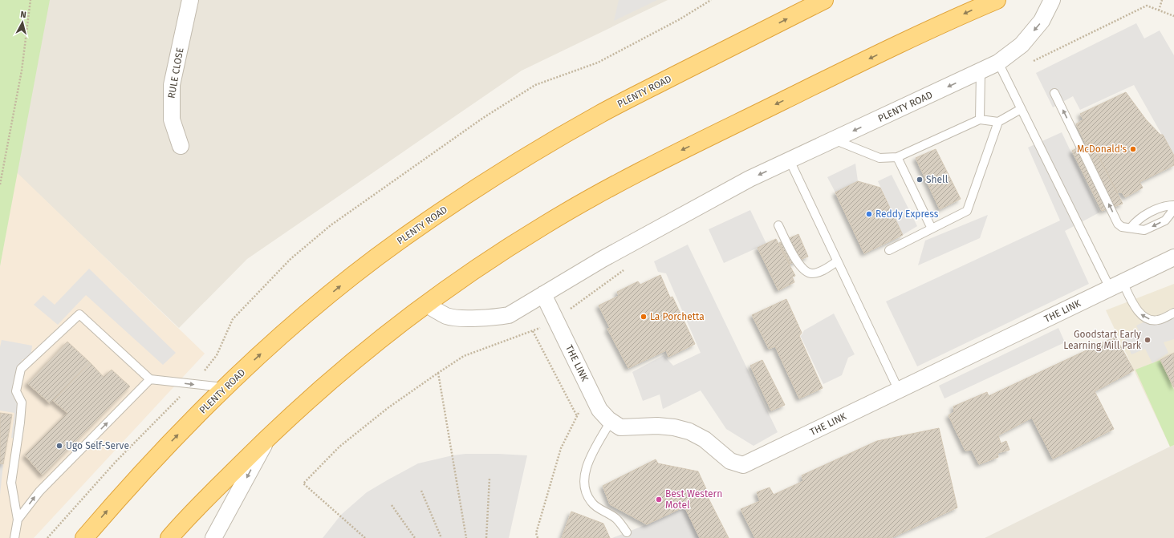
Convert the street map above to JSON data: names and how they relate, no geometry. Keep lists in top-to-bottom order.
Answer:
{
  "streets": {
    "highway": ["PLENTY ROAD"],
    "street": ["RULE CLOSE", "THE LINK"]
  },
  "crossings": [
    ["PLENTY ROAD", "THE LINK"]
  ],
  "places": [
    "McDonald's",
    "Shell",
    "Reddy Express",
    "La Porchetta",
    "Goodstart Early Learning Mill Park",
    "Ugo Self-Serve",
    "Best Western Motel"
  ],
  "north": "top"
}
